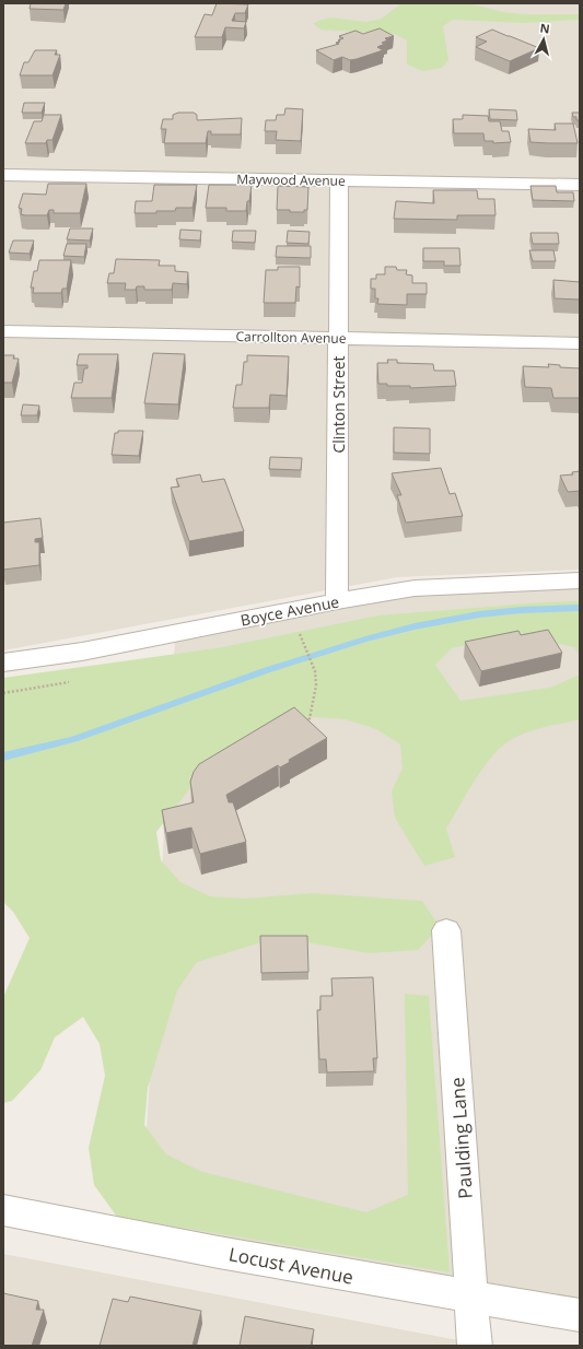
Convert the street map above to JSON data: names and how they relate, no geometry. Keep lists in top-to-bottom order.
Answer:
{
  "streets": {
    "street": [
      "Maywood Avenue",
      "Carrollton Avenue",
      "Clinton Street",
      "Boyce Avenue",
      "Paulding Lane",
      "Locust Avenue"
    ]
  },
  "crossings": [
    ["Maywood Avenue", "Clinton Street"],
    ["Carrollton Avenue", "Clinton Street"],
    ["Clinton Street", "Boyce Avenue"],
    ["Paulding Lane", "Locust Avenue"]
  ],
  "north": "top"
}
